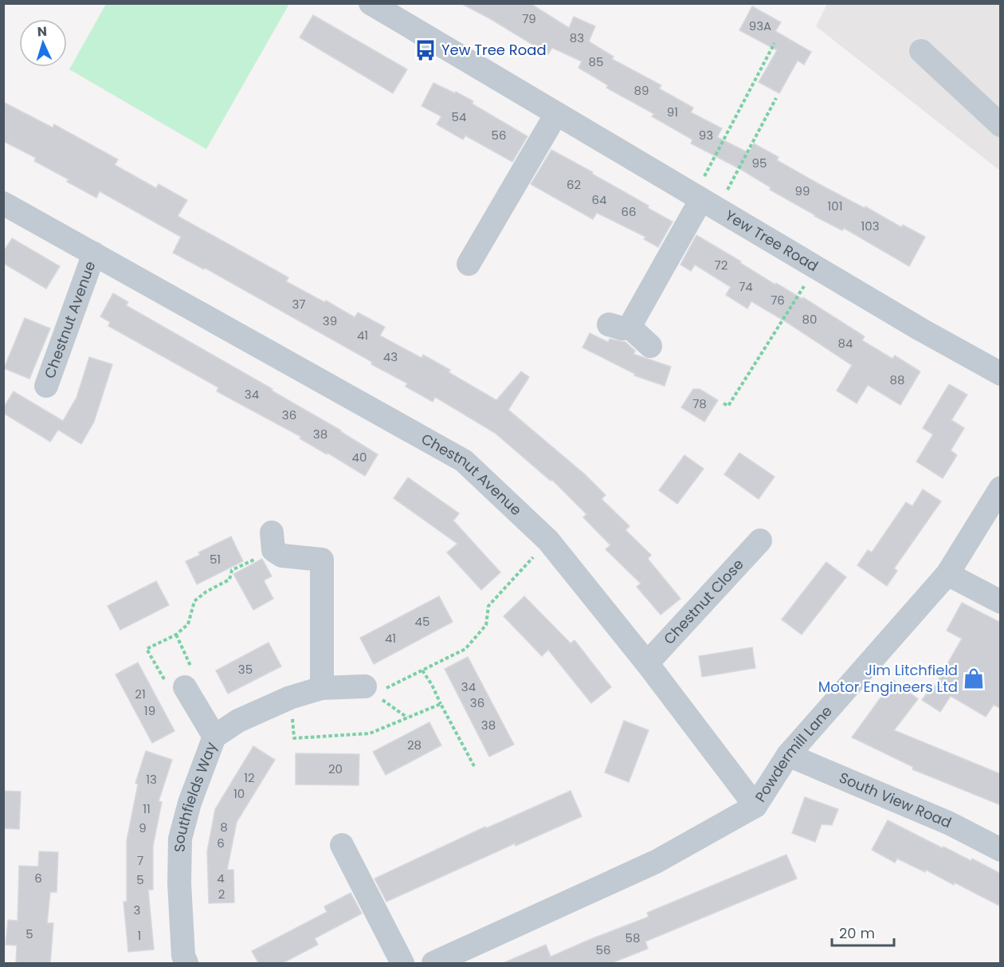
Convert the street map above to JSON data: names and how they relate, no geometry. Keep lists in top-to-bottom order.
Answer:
{
  "streets": {
    "street": [
      "Yew Tree Road",
      "Chestnut Avenue",
      "Chestnut Close",
      "Powdermill Lane",
      "Southfields Way",
      "South View Road"
    ]
  },
  "crossings": [
    ["Chestnut Avenue", "Chestnut Close"],
    ["Chestnut Avenue", "Powdermill Lane"],
    ["Powdermill Lane", "South View Road"]
  ],
  "places": {
    "bus stop": ["Yew Tree Road"],
    "shop": ["Jim Litchfield Motor Engineers Ltd"]
  },
  "house_numbers": [
    "79",
    "93A",
    "83",
    "85",
    "89",
    "91",
    "54",
    "56",
    "93",
    "95",
    "62",
    "99",
    "64",
    "101",
    "66",
    "103",
    "72",
    "74",
    "76",
    "37",
    "80",
    "39",
    "41",
    "84",
    "43",
    "88",
    "34",
    "78",
    "36",
    "38",
    "40",
    "51",
    "45",
    "41",
    "35",
    "34",
    "21",
    "36",
    "19",
    "38",
    "28",
    "20",
    "12",
    "13",
    "10",
    "11",
    "8",
    "9",
    "6",
    "7",
    "6",
    "4",
    "5",
    "2",
    "3",
    "5",
    "1",
    "58",
    "56"
  ],
  "scale_bar": "20 m",
  "north": "top"
}
